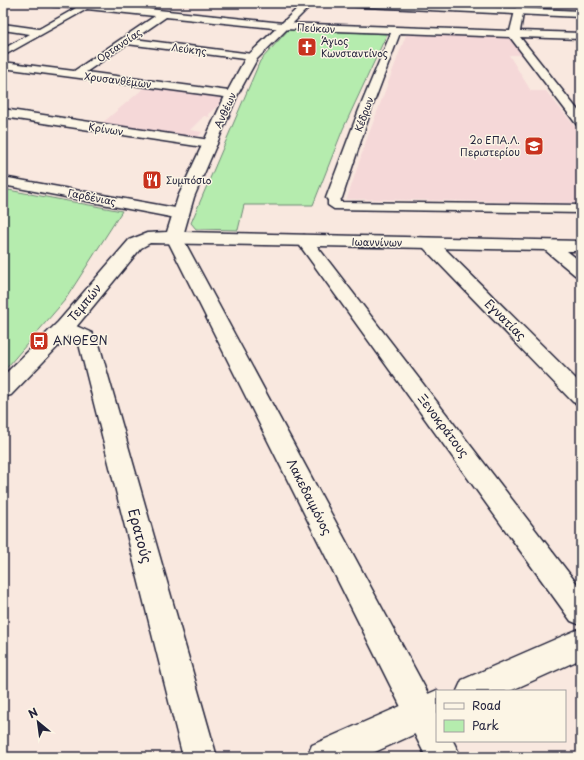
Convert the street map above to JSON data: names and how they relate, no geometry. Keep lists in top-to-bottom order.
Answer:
{
  "streets": {
    "street": [
      "Πεύκων",
      "Ορτανσίας",
      "Λεύκης",
      "Χρυσανθέμων",
      "Ανθέων",
      "Κέδρων",
      "Κρίνων",
      "Γαρδένιας",
      "Ιωαννίνων",
      "Τεμπών",
      "Εγνατίας",
      "Ξενοκράτους",
      "Λακεδαιμόνος",
      "Ερατούς"
    ]
  },
  "crossings": [
    ["Πεύκων", "Ορτανσίας"],
    ["Πεύκων", "Ανθέων"],
    ["Πεύκων", "Κέδρων"],
    ["Ορτανσίας", "Λεύκης"],
    ["Ορτανσίας", "Χρυσανθέμων"],
    ["Λεύκης", "Ανθέων"],
    ["Χρυσανθέμων", "Ανθέων"],
    ["Ανθέων", "Κρίνων"],
    ["Ανθέων", "Γαρδένιας"],
    ["Ανθέων", "Ιωαννίνων"],
    ["Ανθέων", "Τεμπών"],
    ["Ανθέων", "Λακεδαιμόνος"],
    ["Ιωαννίνων", "Τεμπών"],
    ["Ιωαννίνων", "Εγνατίας"],
    ["Ιωαννίνων", "Ξενοκράτους"],
    ["Ιωαννίνων", "Λακεδαιμόνος"],
    ["Τεμπών", "Λακεδαιμόνος"],
    ["Τεμπών", "Ερατούς"]
  ],
  "places": {
    "church": ["Άγιος Κωνσταντίνος"],
    "school or university": ["2ο ΕΠΑ.Λ. Περιστερίου"],
    "restaurant": ["Συμπόσιο"],
    "bus stop": ["ΑΝΘΕΩΝ"]
  },
  "legend": ["Road", "Park"],
  "north": "top left"
}
